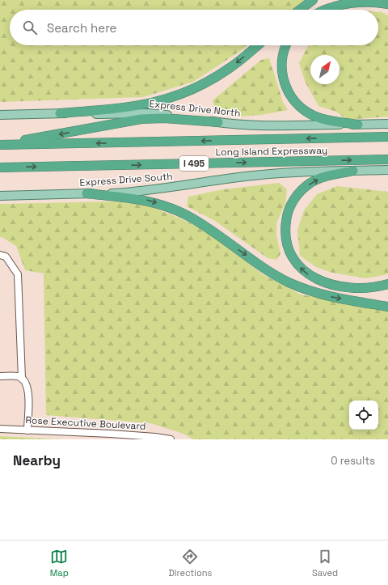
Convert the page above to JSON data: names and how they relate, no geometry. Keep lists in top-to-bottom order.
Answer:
{
  "streets": {
    "highway": ["Long Island Expressway", "I 495"],
    "main road": ["Express Drive North", "Express Drive South"],
    "street": ["Rose Executive Boulevard"]
  },
  "north": "top right",
  "page": {
    "search": "Search here",
    "heading": ["Nearby", "0 results"],
    "nav": ["Map", "Directions", "Saved"]
  }
}
